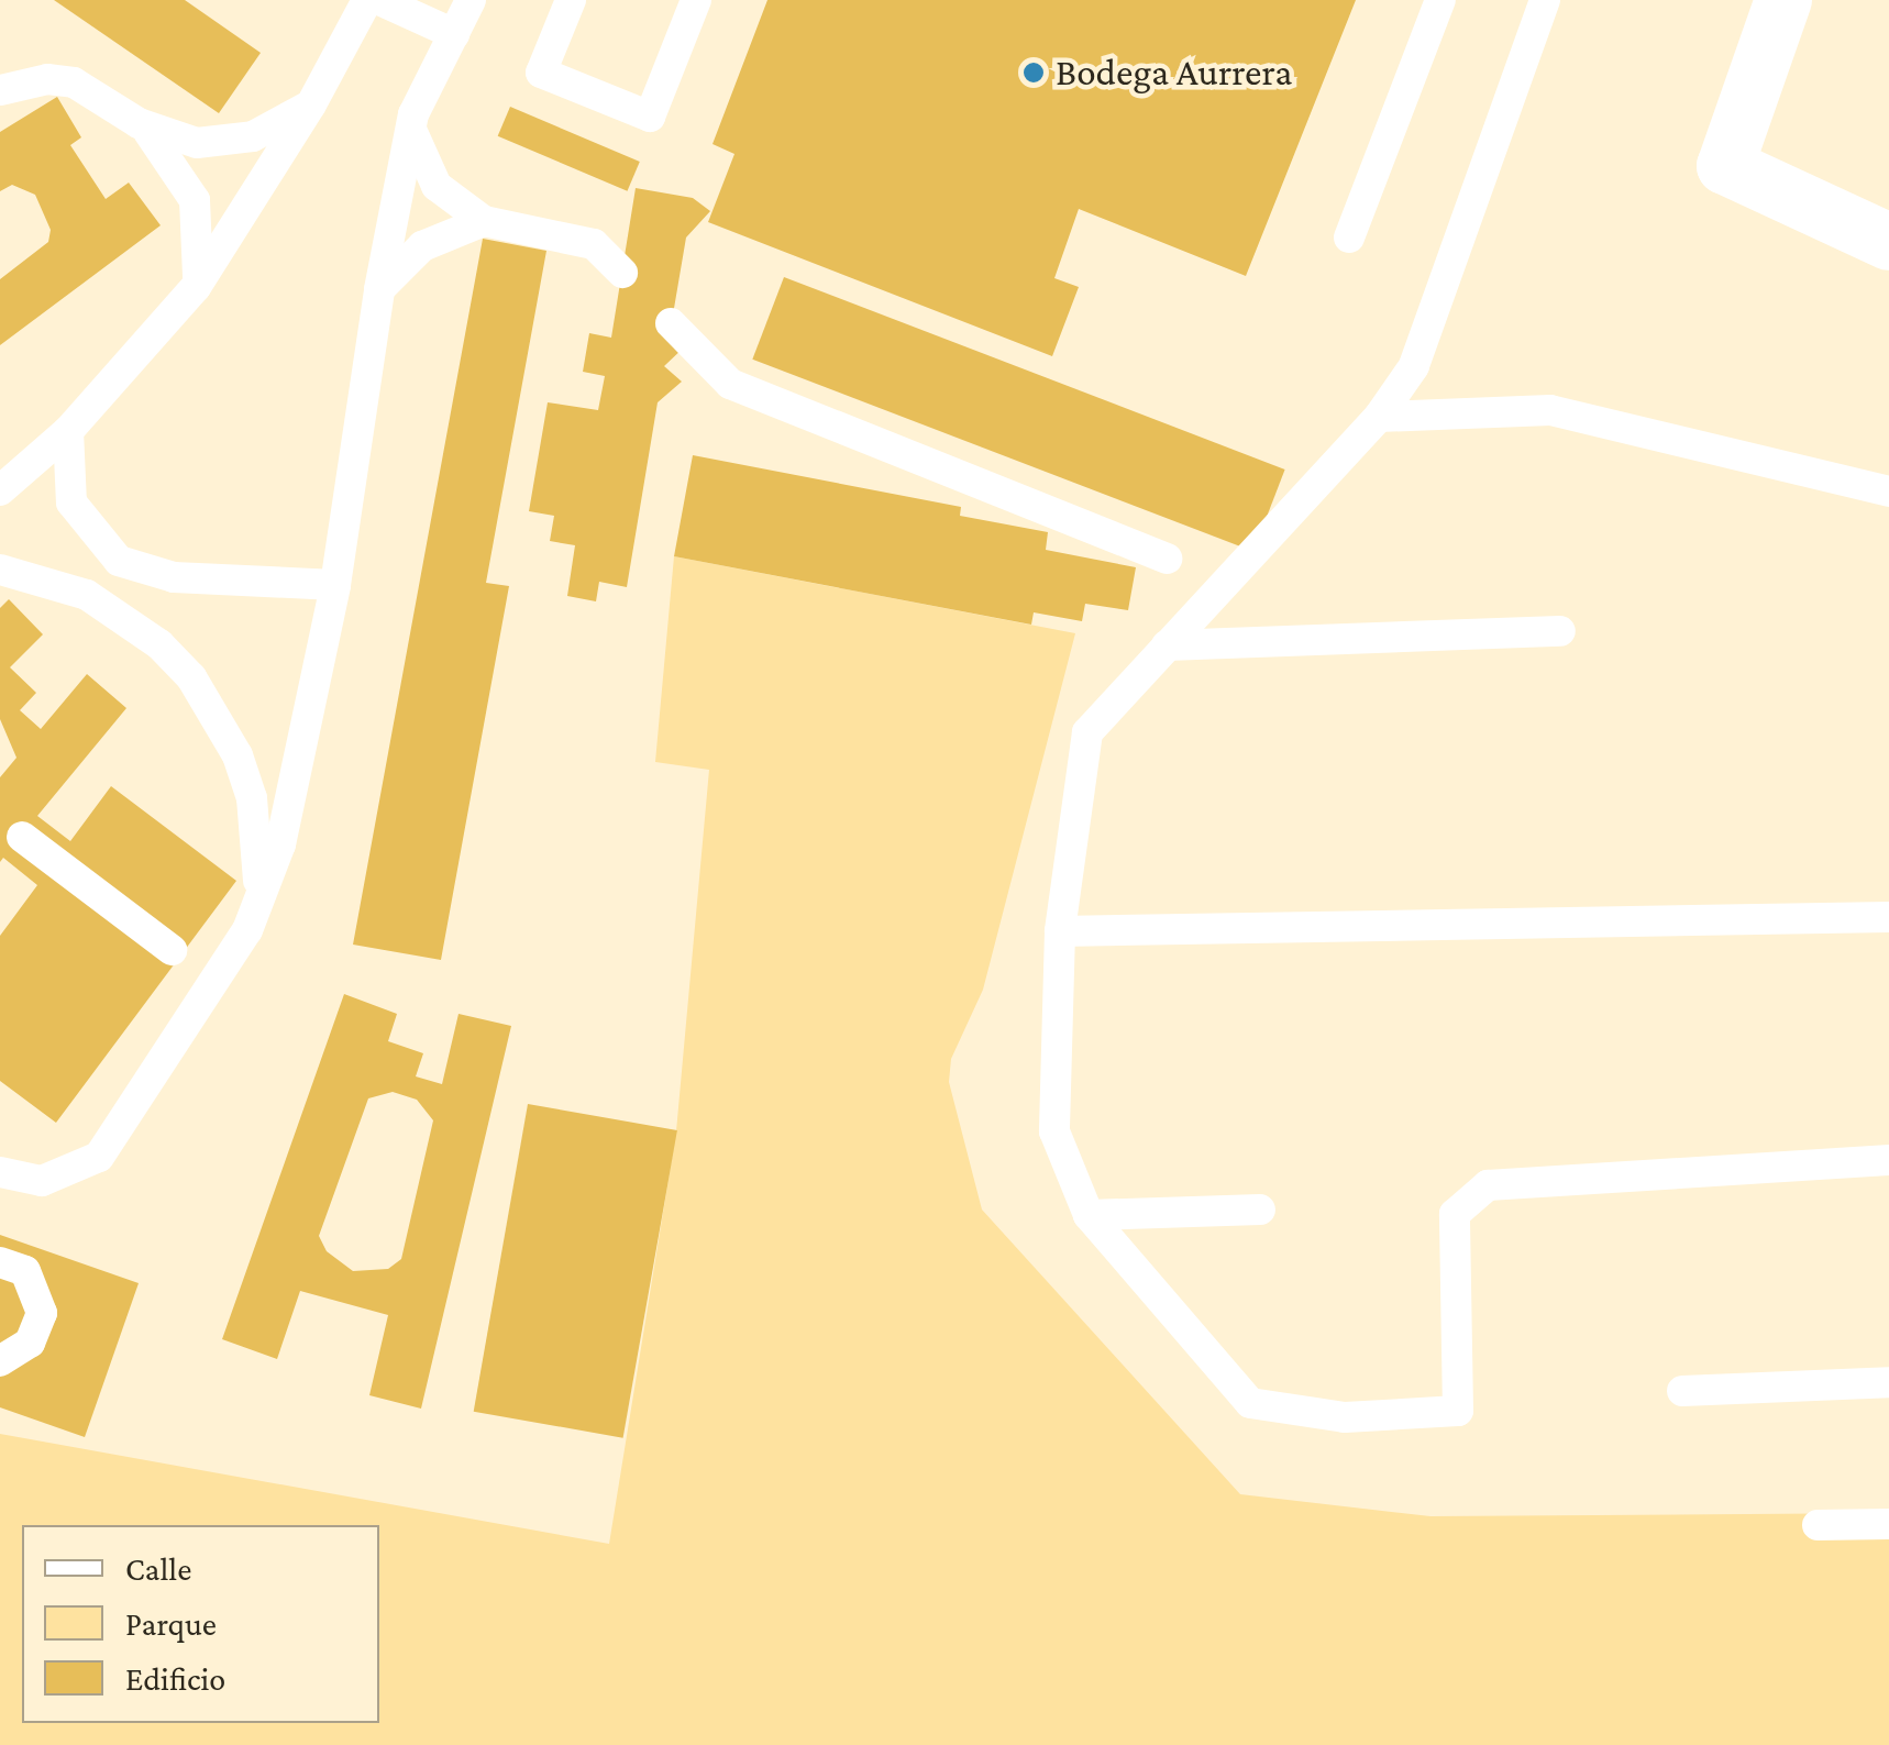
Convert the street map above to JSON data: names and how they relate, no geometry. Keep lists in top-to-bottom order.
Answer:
{
  "places": ["Bodega Aurrera"],
  "legend": ["Calle", "Parque", "Edificio"]
}
